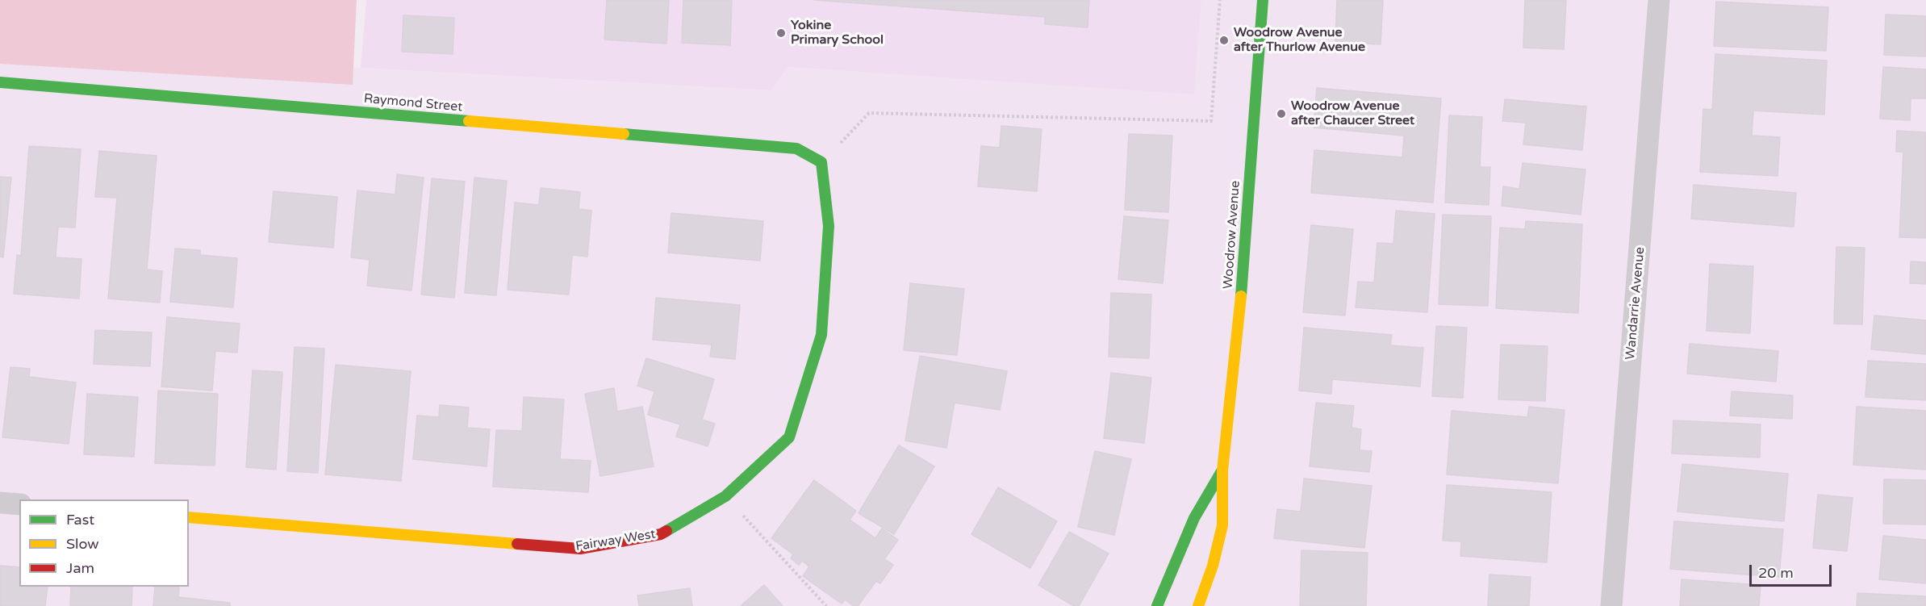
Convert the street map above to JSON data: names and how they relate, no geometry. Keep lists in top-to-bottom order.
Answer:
{
  "streets": {
    "street": [
      "Raymond Street",
      "Woodrow Avenue",
      "Wandarrie Avenue",
      "Fairway West"
    ]
  },
  "crossings": [
    ["Raymond Street", "Fairway West"]
  ],
  "places": ["Yokine Primary School", "Woodrow Avenue after Thurlow Avenue", "Woodrow Avenue after Chaucer Street"],
  "legend": ["Fast", "Slow", "Jam"],
  "scale_bar": "20 m"
}
